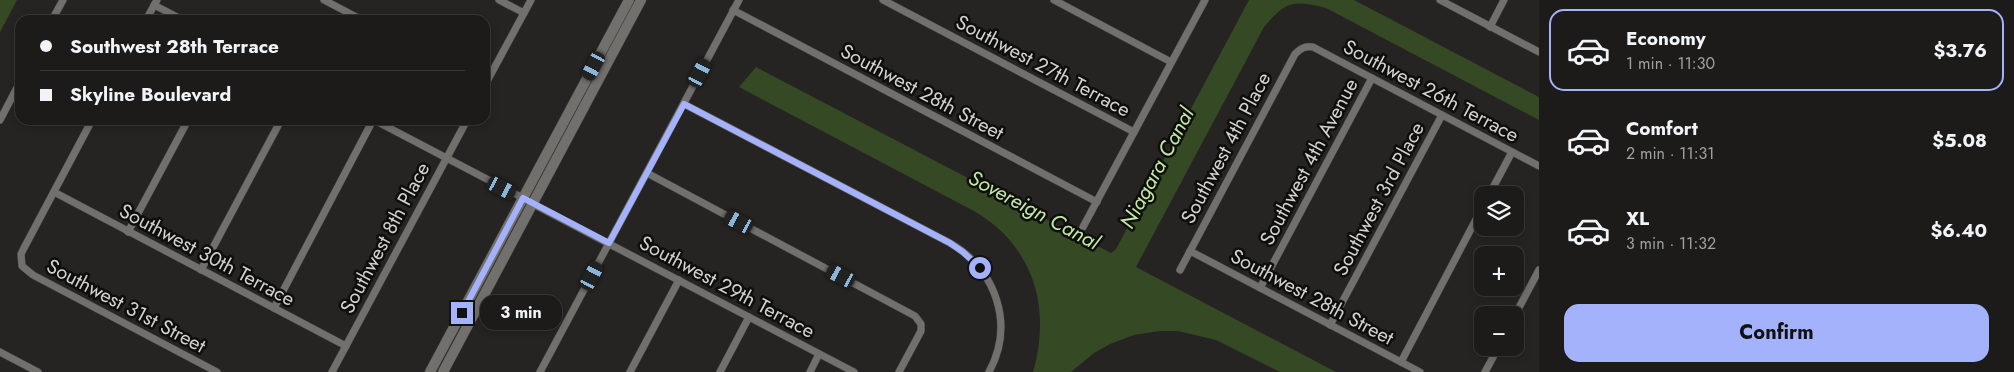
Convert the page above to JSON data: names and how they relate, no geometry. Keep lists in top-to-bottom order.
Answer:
{
  "streets": {
    "street": [
      "Southwest 27th Terrace",
      "Southwest 26th Terrace",
      "Southwest 28th Street",
      "Southwest 4th Place",
      "Southwest 4th Avenue",
      "Southwest 3rd Place",
      "Southwest 8th Place",
      "Southwest 30th Terrace",
      "Southwest 29th Terrace",
      "Southwest 31st Street"
    ]
  },
  "crossings": [
    ["Southwest 26th Terrace", "Southwest 4th Place"],
    ["Southwest 26th Terrace", "Southwest 4th Avenue"],
    ["Southwest 26th Terrace", "Southwest 3rd Place"],
    ["Southwest 28th Street", "Southwest 4th Place"],
    ["Southwest 28th Street", "Southwest 4th Avenue"],
    ["Southwest 28th Street", "Southwest 3rd Place"],
    ["Southwest 8th Place", "Southwest 30th Terrace"],
    ["Southwest 30th Terrace", "Southwest 31st Street"]
  ],
  "water": ["Niagara Canal", "Sovereign Canal"],
  "page": {
    "list": [
      {
        "name": "Economy",
        "note": "1 min · 11:30",
        "value": "$3.76"
      },
      {
        "name": "Comfort",
        "note": "2 min · 11:31",
        "value": "$5.08"
      },
      {
        "name": "XL",
        "note": "3 min · 11:32",
        "value": "$6.40"
      }
    ],
    "banner": ["Southwest 28th Terrace", "Skyline Boulevard"],
    "map_buttons": ["+", "−"],
    "buttons": "Confirm",
    "bubble": "3 min"
  }
}
